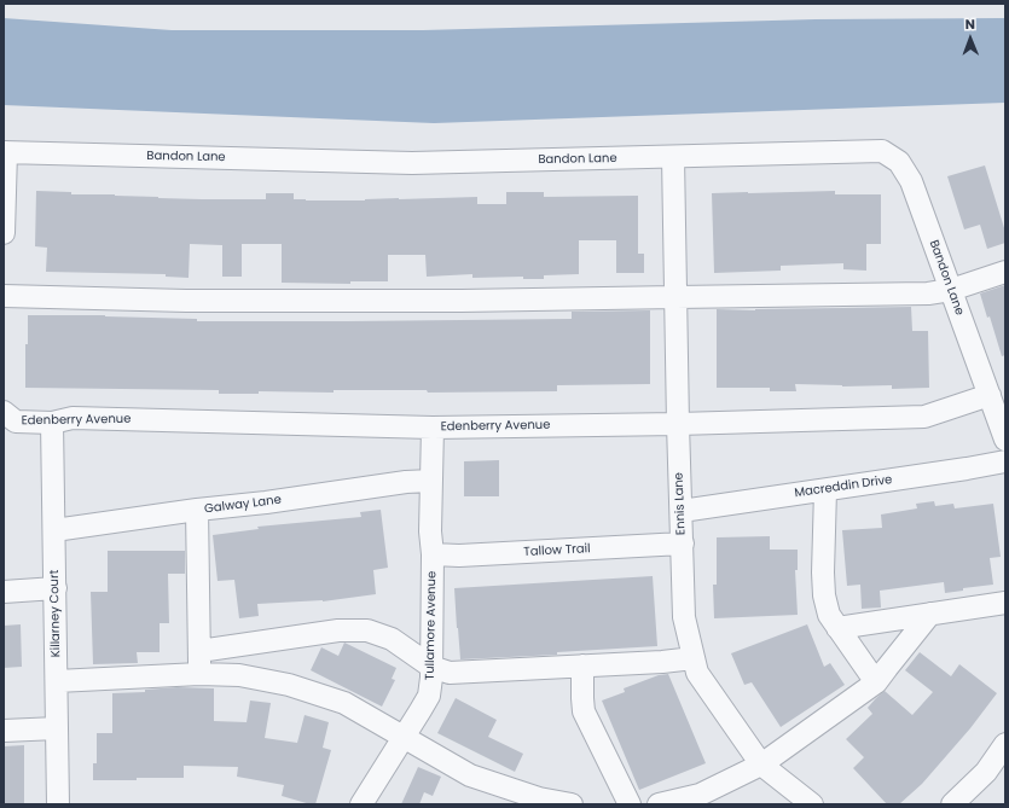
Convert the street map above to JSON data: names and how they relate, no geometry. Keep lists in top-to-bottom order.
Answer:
{
  "streets": {
    "street": [
      "Bandon Lane",
      "Edenberry Avenue",
      "Macreddin Drive",
      "Ennis Lane",
      "Galway Lane",
      "Tallow Trail",
      "Killarney Court",
      "Tullamore Avenue"
    ]
  },
  "crossings": [
    ["Bandon Lane", "Edenberry Avenue"],
    ["Bandon Lane", "Ennis Lane"],
    ["Edenberry Avenue", "Ennis Lane"],
    ["Edenberry Avenue", "Killarney Court"],
    ["Edenberry Avenue", "Tullamore Avenue"],
    ["Macreddin Drive", "Ennis Lane"],
    ["Ennis Lane", "Tallow Trail"],
    ["Galway Lane", "Killarney Court"],
    ["Galway Lane", "Tullamore Avenue"],
    ["Tallow Trail", "Tullamore Avenue"]
  ],
  "north": "top"
}
